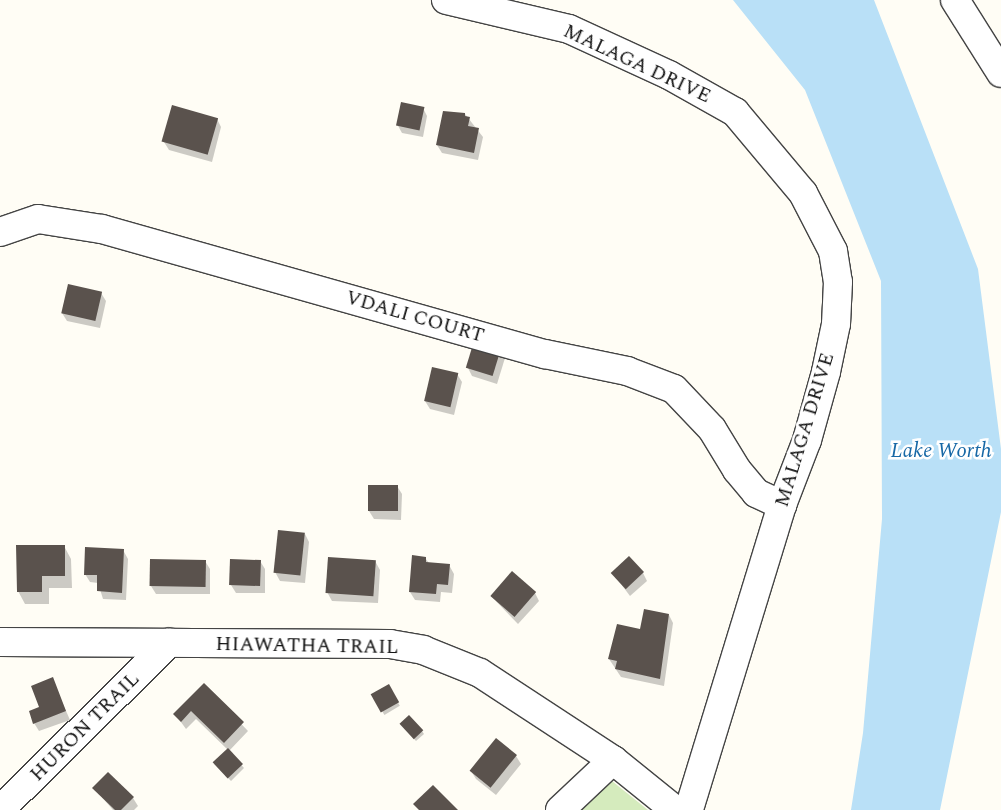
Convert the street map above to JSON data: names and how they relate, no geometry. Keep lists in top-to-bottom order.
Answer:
{
  "streets": {
    "street": [
      "MALAGA DRIVE",
      "VDALI COURT",
      "HIAWATHA TRAIL",
      "HURON TRAIL"
    ]
  },
  "crossings": [
    ["MALAGA DRIVE", "VDALI COURT"],
    ["HIAWATHA TRAIL", "HURON TRAIL"]
  ],
  "water": ["Lake Worth"]
}
